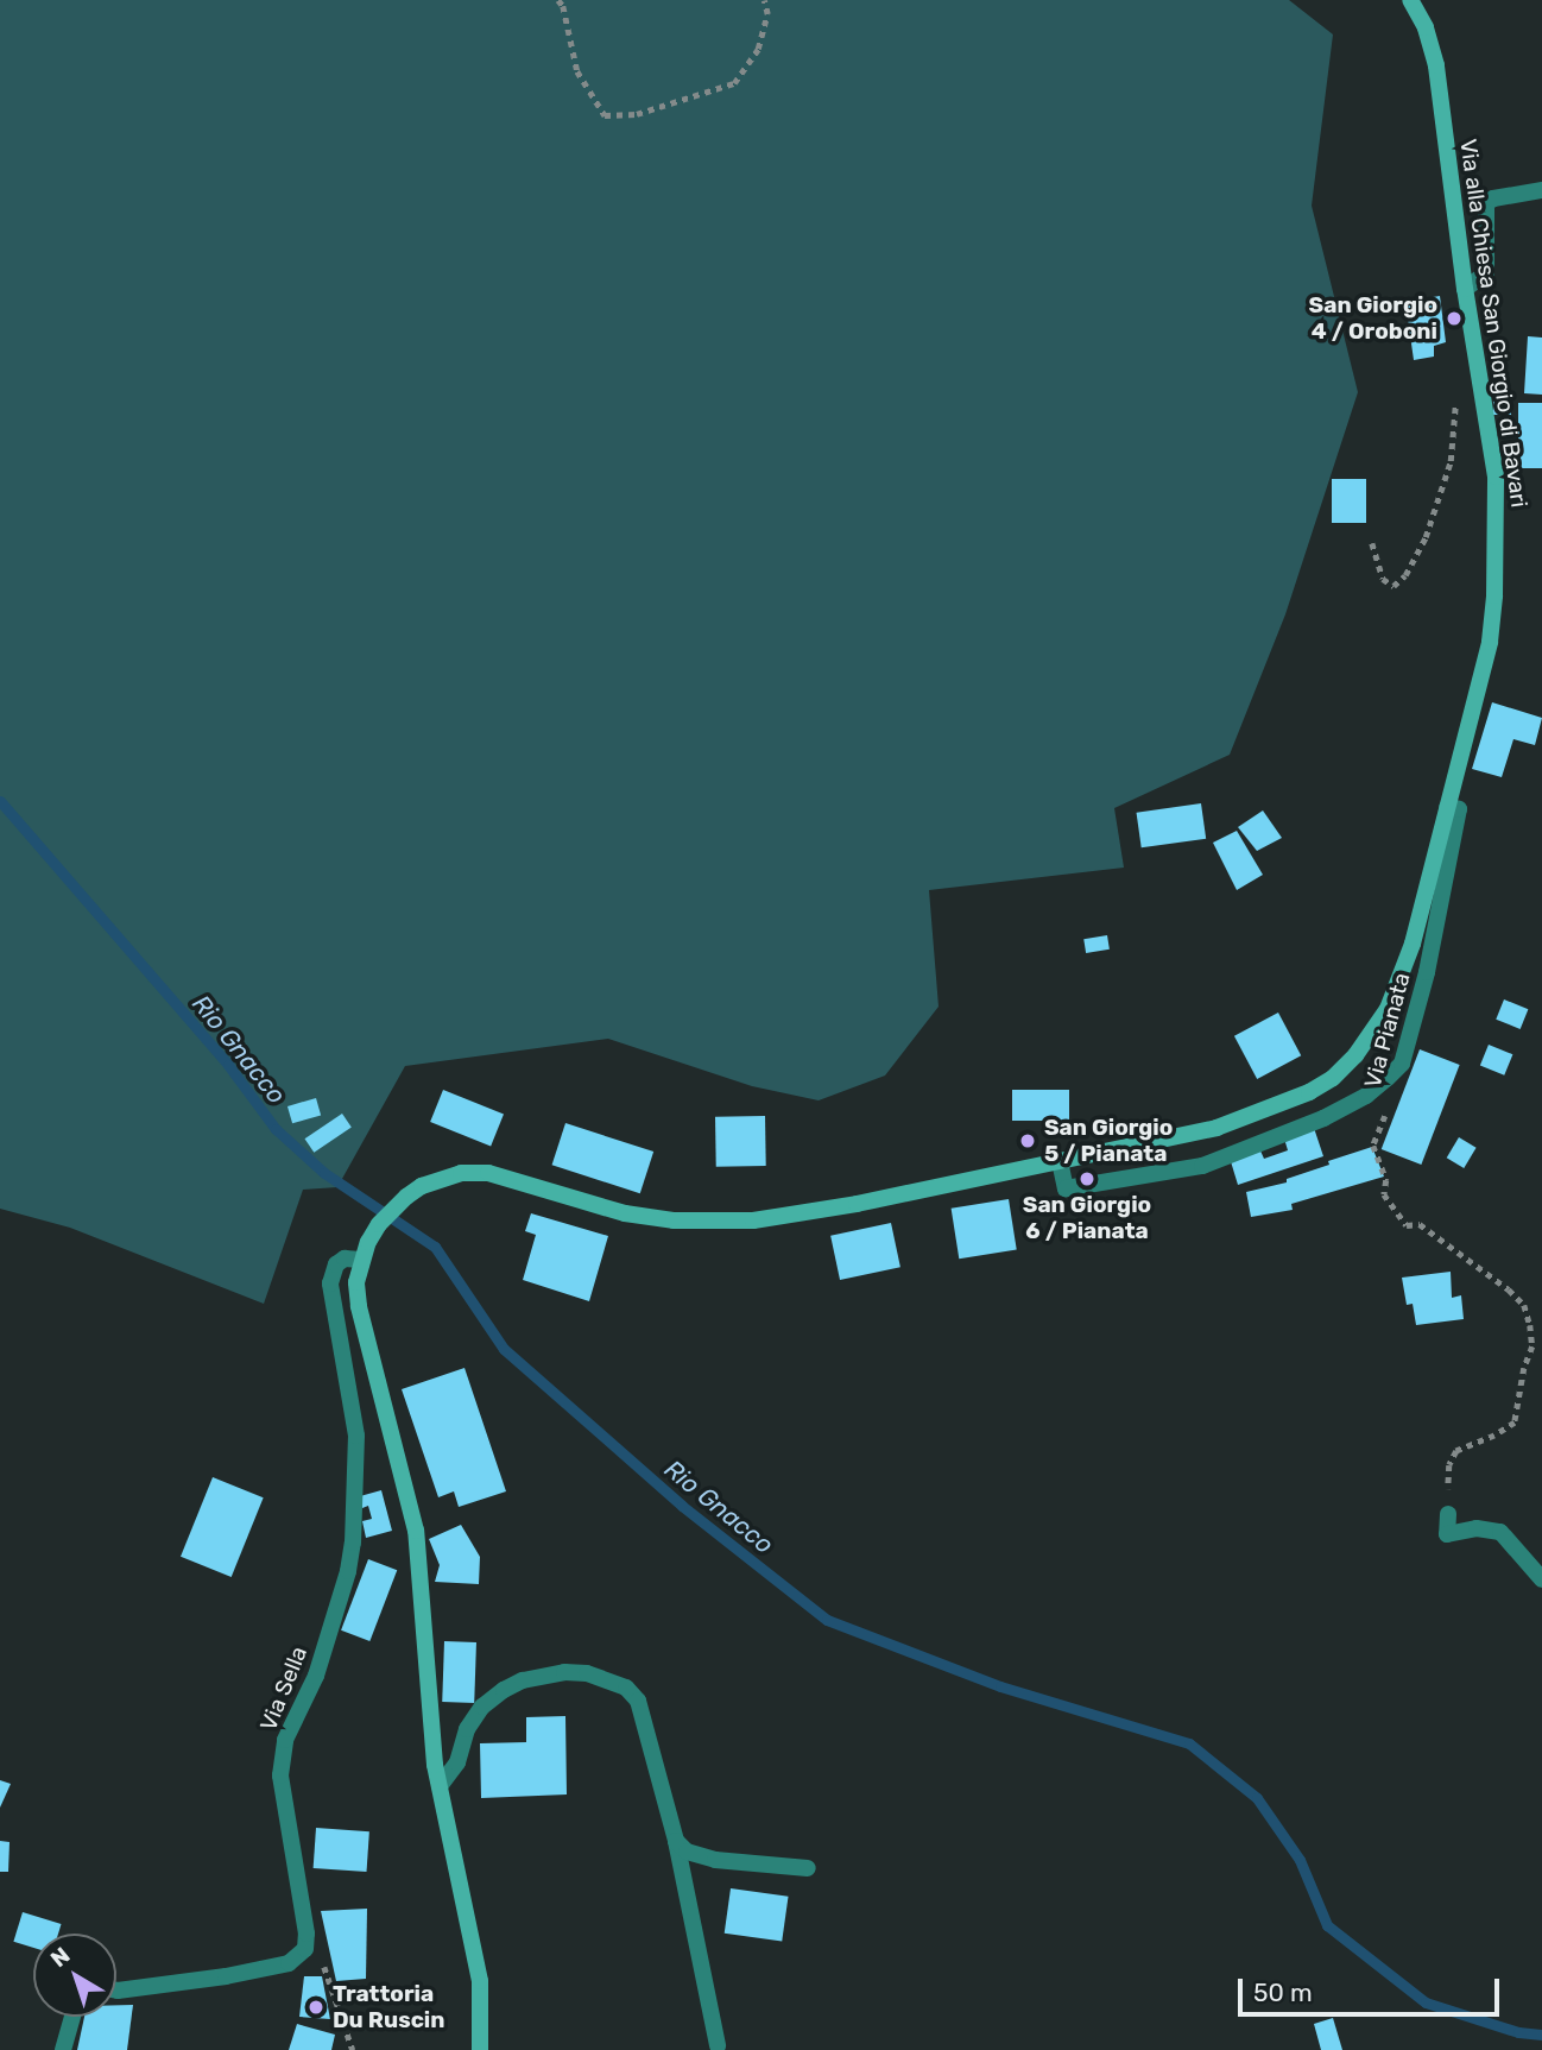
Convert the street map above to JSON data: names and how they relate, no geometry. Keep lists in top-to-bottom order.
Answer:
{
  "streets": {
    "street": ["Via alla Chiesa San Giorgio di Bavari", "Via Pianata", "Via Sella"]
  },
  "crossings": [
    ["Via alla Chiesa San Giorgio di Bavari", "Via Pianata"],
    ["Via alla Chiesa San Giorgio di Bavari", "Via Sella"]
  ],
  "water": ["Rio Gnacco"],
  "places": [
    "San Giorgio 4 / Oroboni",
    "San Giorgio 5 / Pianata",
    "San Giorgio 6 / Pianata",
    "Trattoria Du Ruscin"
  ],
  "scale_bar": "50 m",
  "north": "top left"
}
